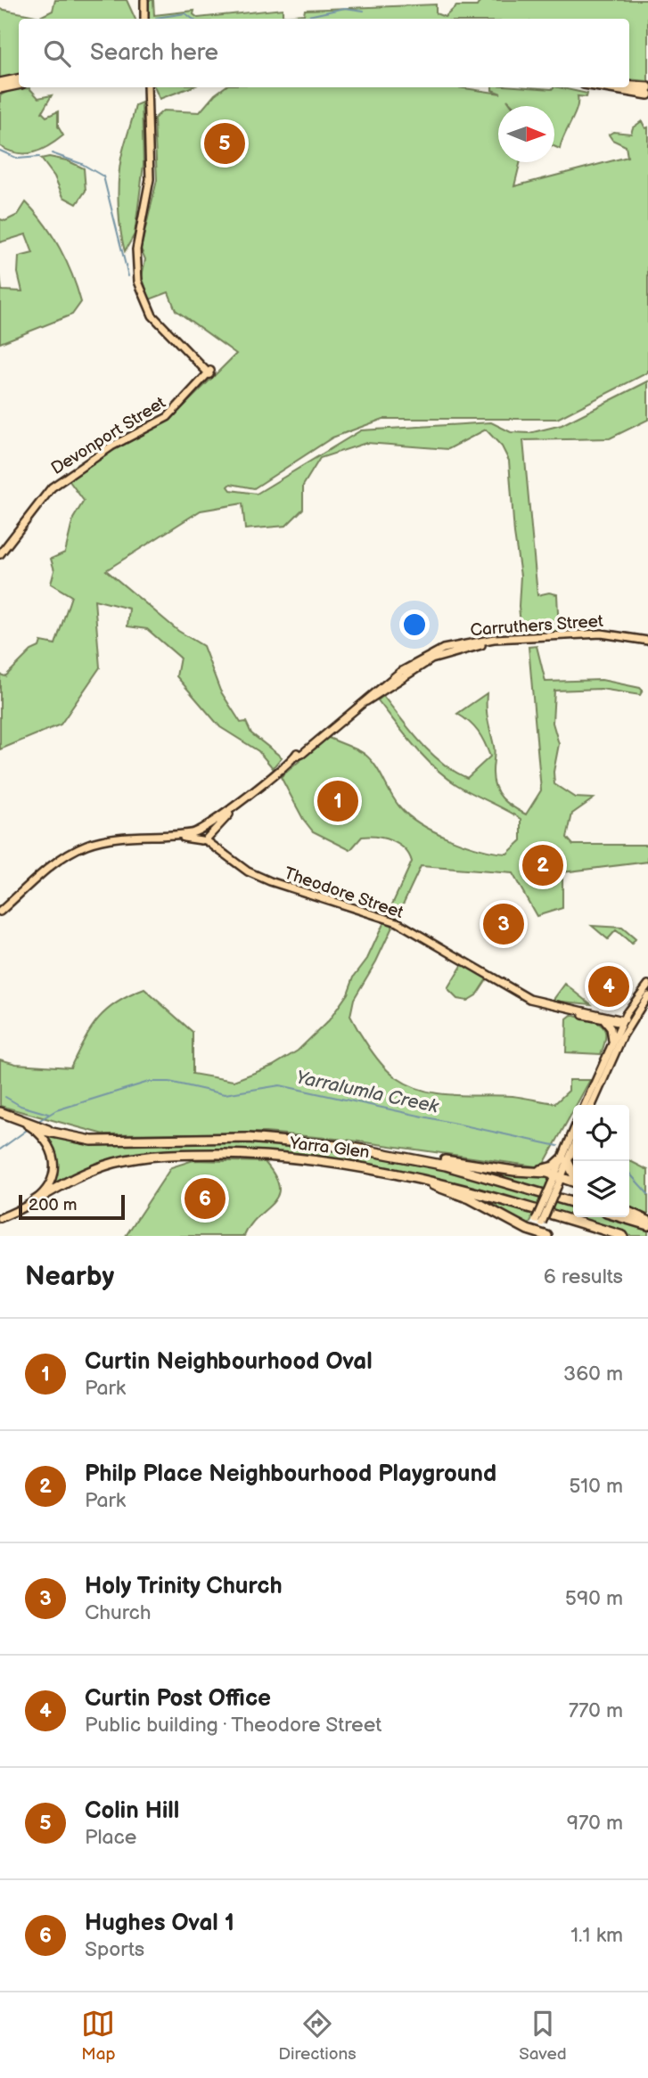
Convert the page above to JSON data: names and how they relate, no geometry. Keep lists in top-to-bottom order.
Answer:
{
  "streets": {
    "highway": ["Yarra Glen"],
    "main road": ["Devonport Street", "Carruthers Street", "Theodore Street"]
  },
  "crossings": [
    ["Carruthers Street", "Theodore Street"]
  ],
  "water": ["Yarralumla Creek"],
  "scale_bar": "200 m",
  "north": "right",
  "page": {
    "search": "Search here",
    "pins": [
      "5",
      "1",
      "2",
      "3",
      "4",
      "6"
    ],
    "scale": "200 m",
    "heading": ["Nearby", "6 results"],
    "list": [
      {
        "mark": "1",
        "name": "Curtin Neighbourhood Oval",
        "note": "Park",
        "value": "360 m"
      },
      {
        "mark": "2",
        "name": "Philp Place Neighbourhood Playground",
        "note": "Park",
        "value": "510 m"
      },
      {
        "mark": "3",
        "name": "Holy Trinity Church",
        "note": "Church",
        "value": "590 m"
      },
      {
        "mark": "4",
        "name": "Curtin Post Office",
        "note": "Public building · Theodore Street",
        "value": "770 m"
      },
      {
        "mark": "5",
        "name": "Colin Hill",
        "note": "Place",
        "value": "970 m"
      },
      {
        "mark": "6",
        "name": "Hughes Oval 1",
        "note": "Sports",
        "value": "1.1 km"
      }
    ],
    "nav": ["Map", "Directions", "Saved"]
  }
}
